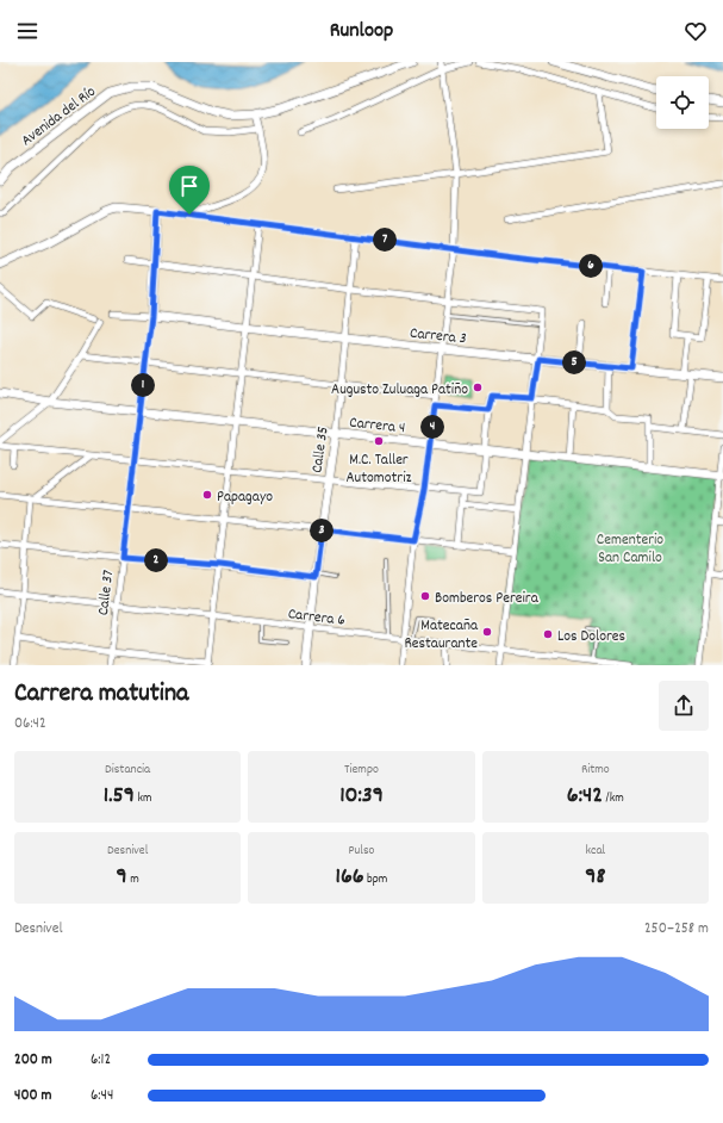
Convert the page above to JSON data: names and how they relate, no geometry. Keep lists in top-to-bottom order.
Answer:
{
  "streets": {
    "main road": [
      "Avenida del Río",
      "Carrera 3",
      "Carrera 4",
      "Calle 35",
      "Calle 37"
    ],
    "street": ["Carrera 6"]
  },
  "crossings": [
    ["Carrera 3", "Calle 35"],
    ["Carrera 3", "Calle 37"],
    ["Carrera 4", "Calle 35"],
    ["Carrera 4", "Calle 37"],
    ["Calle 35", "Carrera 6"],
    ["Calle 37", "Carrera 6"]
  ],
  "parks": ["Cementerio San Camilo"],
  "places": [
    "Augusto Zuluaga Patiño",
    "M.C. Taller Automotriz",
    "Papagayo",
    "Bomberos Pereira",
    "Matecaña Restaurante",
    "Los Dolores"
  ],
  "page": {
    "header": "Runloop",
    "pins": [
      "7",
      "6",
      "5",
      "1",
      "4",
      "3",
      "2"
    ],
    "heading": ["Carrera matutina", "06:42"],
    "stats": [
      ["Distancia", "1.59 km"],
      ["Tiempo", "10:39"],
      ["Ritmo", "6:42 /km"],
      ["Desnivel", "9 m"],
      ["Pulso", "166 bpm"],
      ["kcal", "98"]
    ],
    "chart": ["Desnivel", "250–258 m"],
    "list": [
      {
        "name": "200 m",
        "note": "6:12"
      },
      {
        "name": "400 m",
        "note": "6:44"
      }
    ]
  }
}
